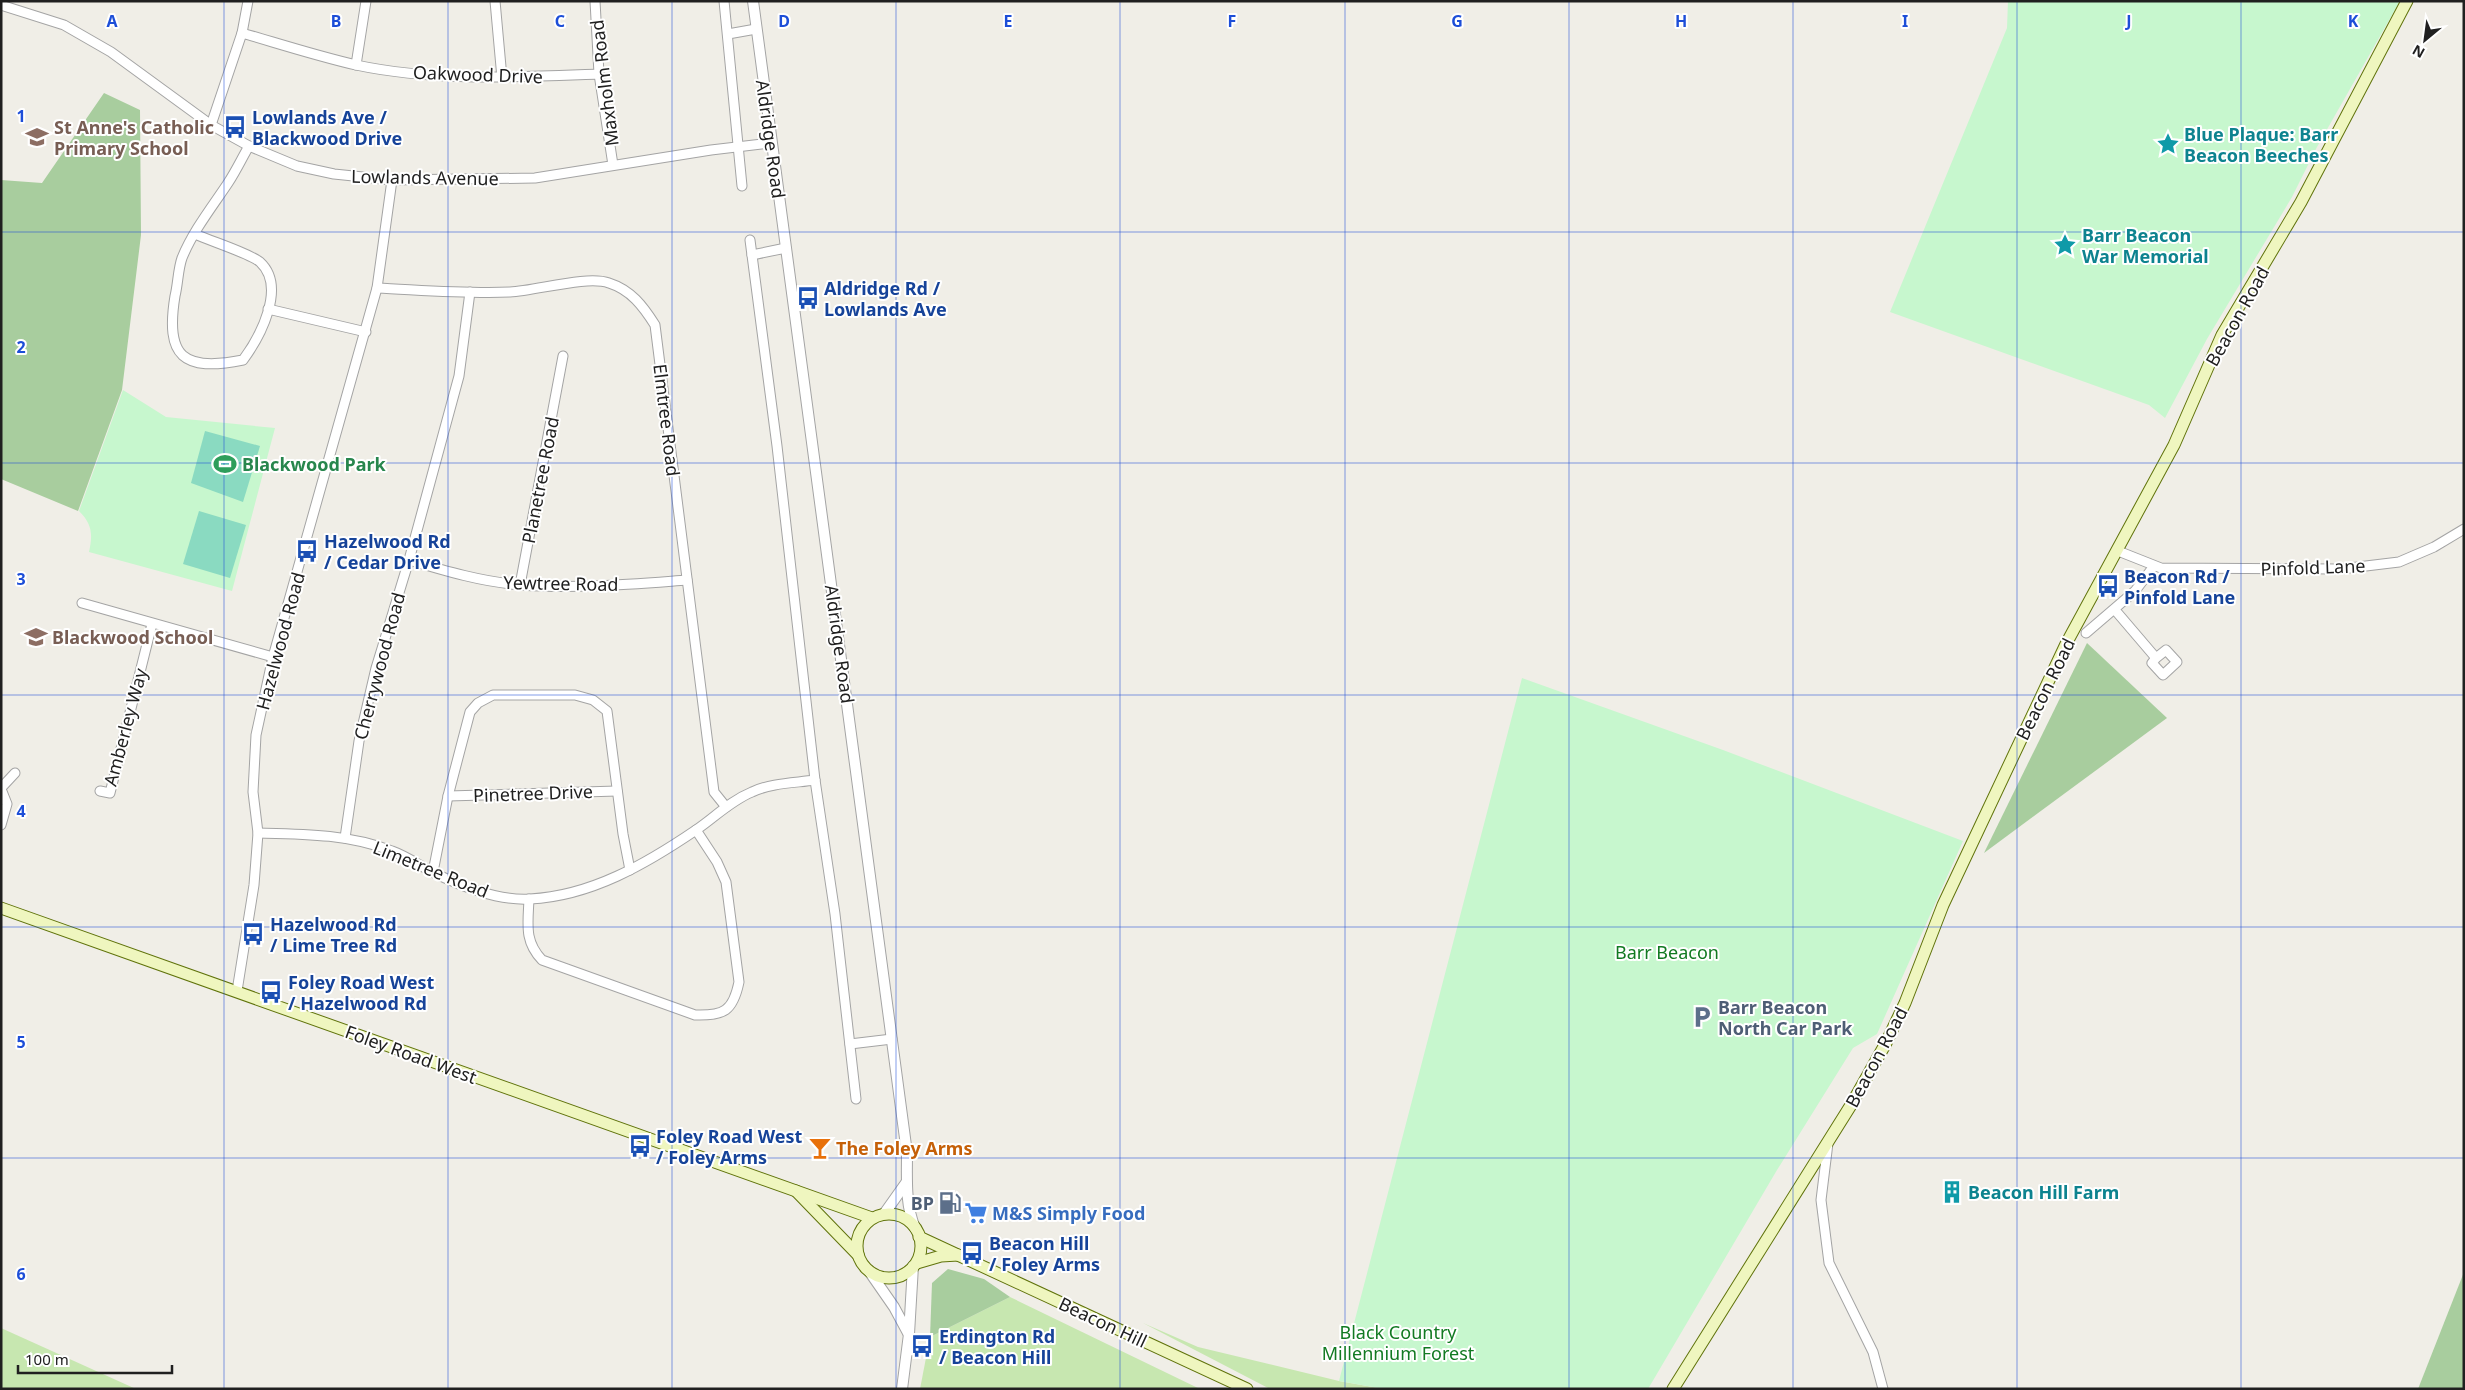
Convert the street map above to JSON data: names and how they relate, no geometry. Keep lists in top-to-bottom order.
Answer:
{
  "streets": {
    "main road": ["Beacon Road", "Foley Road West", "Beacon Hill"],
    "street": [
      "Oakwood Drive",
      "Maxholm Road",
      "Aldridge Road",
      "Lowlands Avenue",
      "Elmtree Road",
      "Planetree Road",
      "Pinfold Lane",
      "Yewtree Road",
      "Hazelwood Road",
      "Cherrywood Road",
      "Amberley Way",
      "Pinetree Drive",
      "Limetree Road"
    ]
  },
  "crossings": [
    ["Oakwood Drive", "Maxholm Road"],
    ["Maxholm Road", "Lowlands Avenue"],
    ["Aldridge Road", "Lowlands Avenue"],
    ["Aldridge Road", "Foley Road West"],
    ["Aldridge Road", "Beacon Hill"],
    ["Lowlands Avenue", "Hazelwood Road"],
    ["Beacon Road", "Pinfold Lane"],
    ["Elmtree Road", "Yewtree Road"],
    ["Elmtree Road", "Hazelwood Road"],
    ["Elmtree Road", "Cherrywood Road"],
    ["Elmtree Road", "Limetree Road"],
    ["Planetree Road", "Yewtree Road"],
    ["Yewtree Road", "Cherrywood Road"],
    ["Hazelwood Road", "Limetree Road"],
    ["Hazelwood Road", "Foley Road West"],
    ["Cherrywood Road", "Limetree Road"],
    ["Foley Road West", "Beacon Hill"]
  ],
  "parks": ["Barr Beacon", "Black Country Millennium Forest"],
  "places": {
    "bus stop": [
      "Lowlands Ave / Blackwood Drive",
      "Aldridge Rd / Lowlands Ave",
      "Hazelwood Rd / Cedar Drive",
      "Beacon Rd / Pinfold Lane",
      "Hazelwood Rd / Lime Tree Rd",
      "Foley Road West / Hazelwood Rd",
      "Foley Road West / Foley Arms",
      "Beacon Hill / Foley Arms",
      "Erdington Rd / Beacon Hill"
    ],
    "school or university": ["St Anne's Catholic Primary School", "Blackwood School"],
    "place": ["Blue Plaque: Barr Beacon Beeches", "Barr Beacon War Memorial"],
    "sports": ["Blackwood Park"],
    "parking": ["Barr Beacon North Car Park"],
    "bar": ["The Foley Arms"],
    "building": ["Beacon Hill Farm"],
    "fuel station": ["BP"],
    "supermarket": ["M&S Simply Food"]
  },
  "scale_bar": "100 m",
  "north": "bottom left",
  "grid": {
    "columns": [
      "A",
      "B",
      "C",
      "D",
      "E",
      "F",
      "G",
      "H",
      "I",
      "J",
      "K"
    ],
    "rows": [
      "1",
      "2",
      "3",
      "4",
      "5",
      "6"
    ]
  }
}
